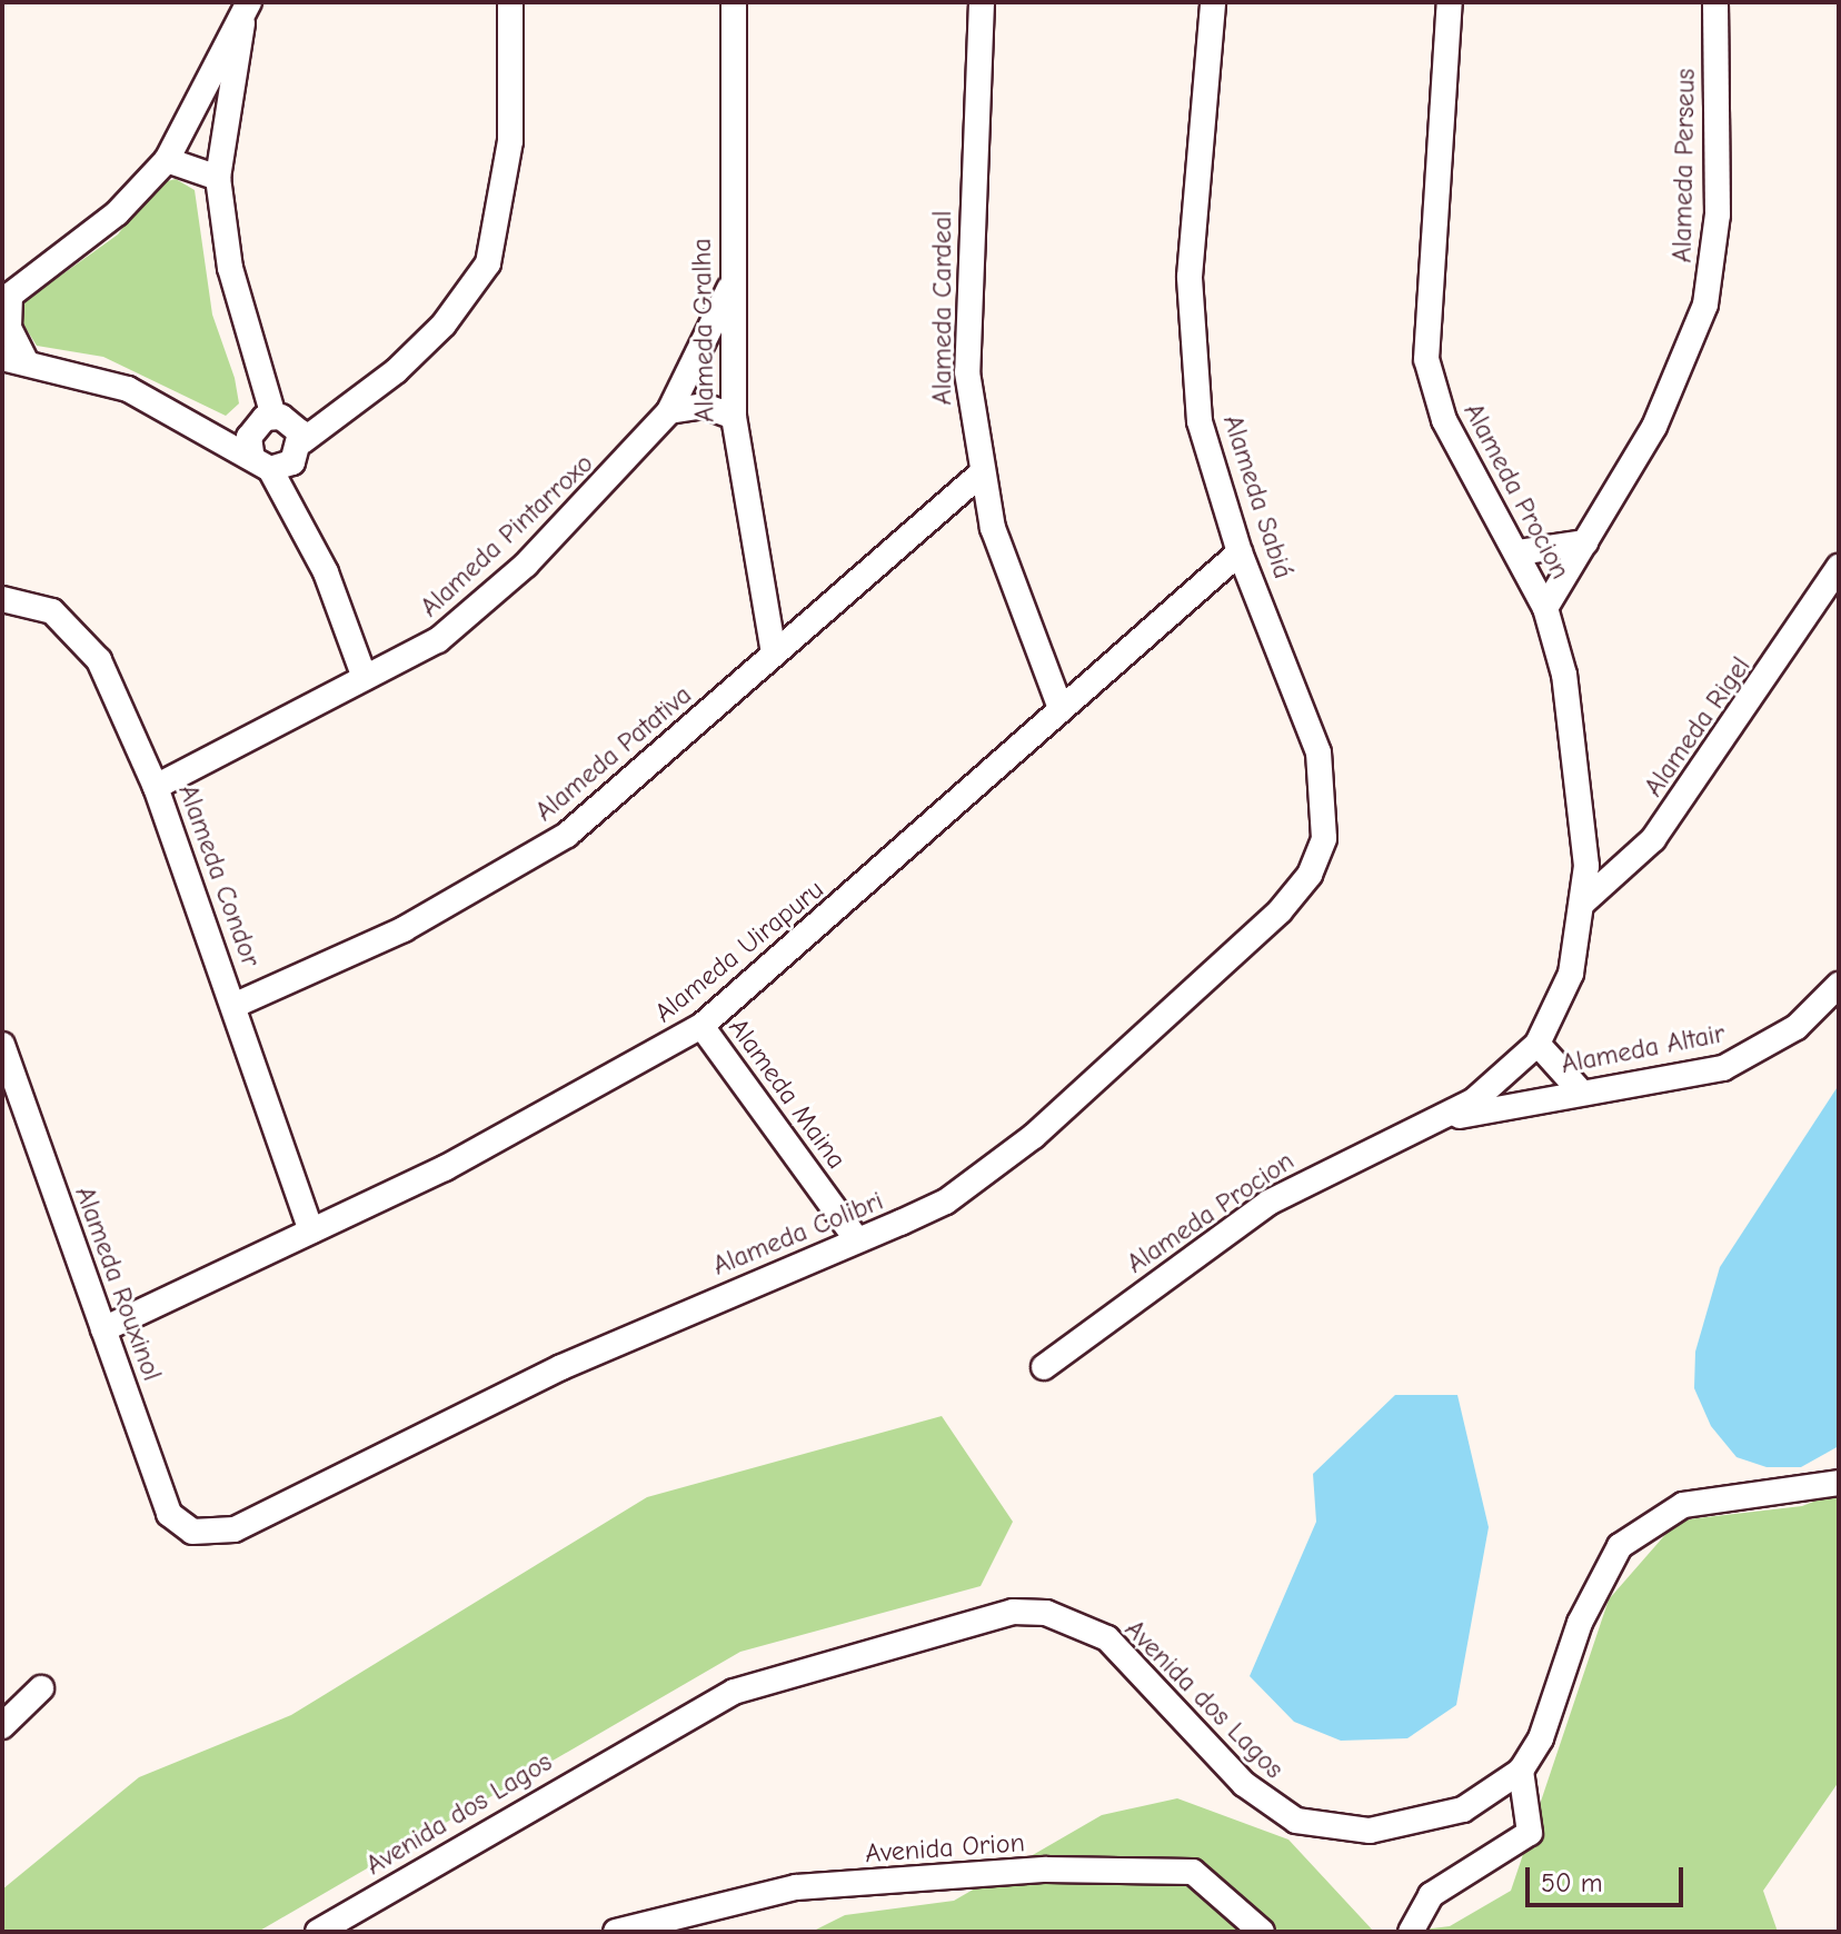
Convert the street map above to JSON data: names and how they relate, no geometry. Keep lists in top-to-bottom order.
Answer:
{
  "streets": {
    "street": [
      "Alameda Perseus",
      "Alameda Cardeal",
      "Alameda Gralha",
      "Alameda Procion",
      "Alameda Sabiá",
      "Alameda Pintarroxo",
      "Alameda Rigel",
      "Alameda Patativa",
      "Alameda Condor",
      "Alameda Uirapuru",
      "Alameda Altair",
      "Alameda Maina",
      "Alameda Colibri",
      "Alameda Rouxinol",
      "Avenida dos Lagos",
      "Avenida Orion"
    ]
  },
  "crossings": [
    ["Alameda Perseus", "Alameda Procion"],
    ["Alameda Cardeal", "Alameda Patativa"],
    ["Alameda Cardeal", "Alameda Uirapuru"],
    ["Alameda Gralha", "Alameda Pintarroxo"],
    ["Alameda Gralha", "Alameda Patativa"],
    ["Alameda Procion", "Alameda Rigel"],
    ["Alameda Procion", "Alameda Altair"],
    ["Alameda Sabiá", "Alameda Uirapuru"],
    ["Alameda Sabiá", "Alameda Colibri"],
    ["Alameda Pintarroxo", "Alameda Condor"],
    ["Alameda Patativa", "Alameda Condor"],
    ["Alameda Condor", "Alameda Uirapuru"],
    ["Alameda Uirapuru", "Alameda Maina"],
    ["Alameda Uirapuru", "Alameda Rouxinol"],
    ["Alameda Maina", "Alameda Colibri"],
    ["Alameda Colibri", "Alameda Rouxinol"]
  ],
  "scale_bar": "50 m"
}
